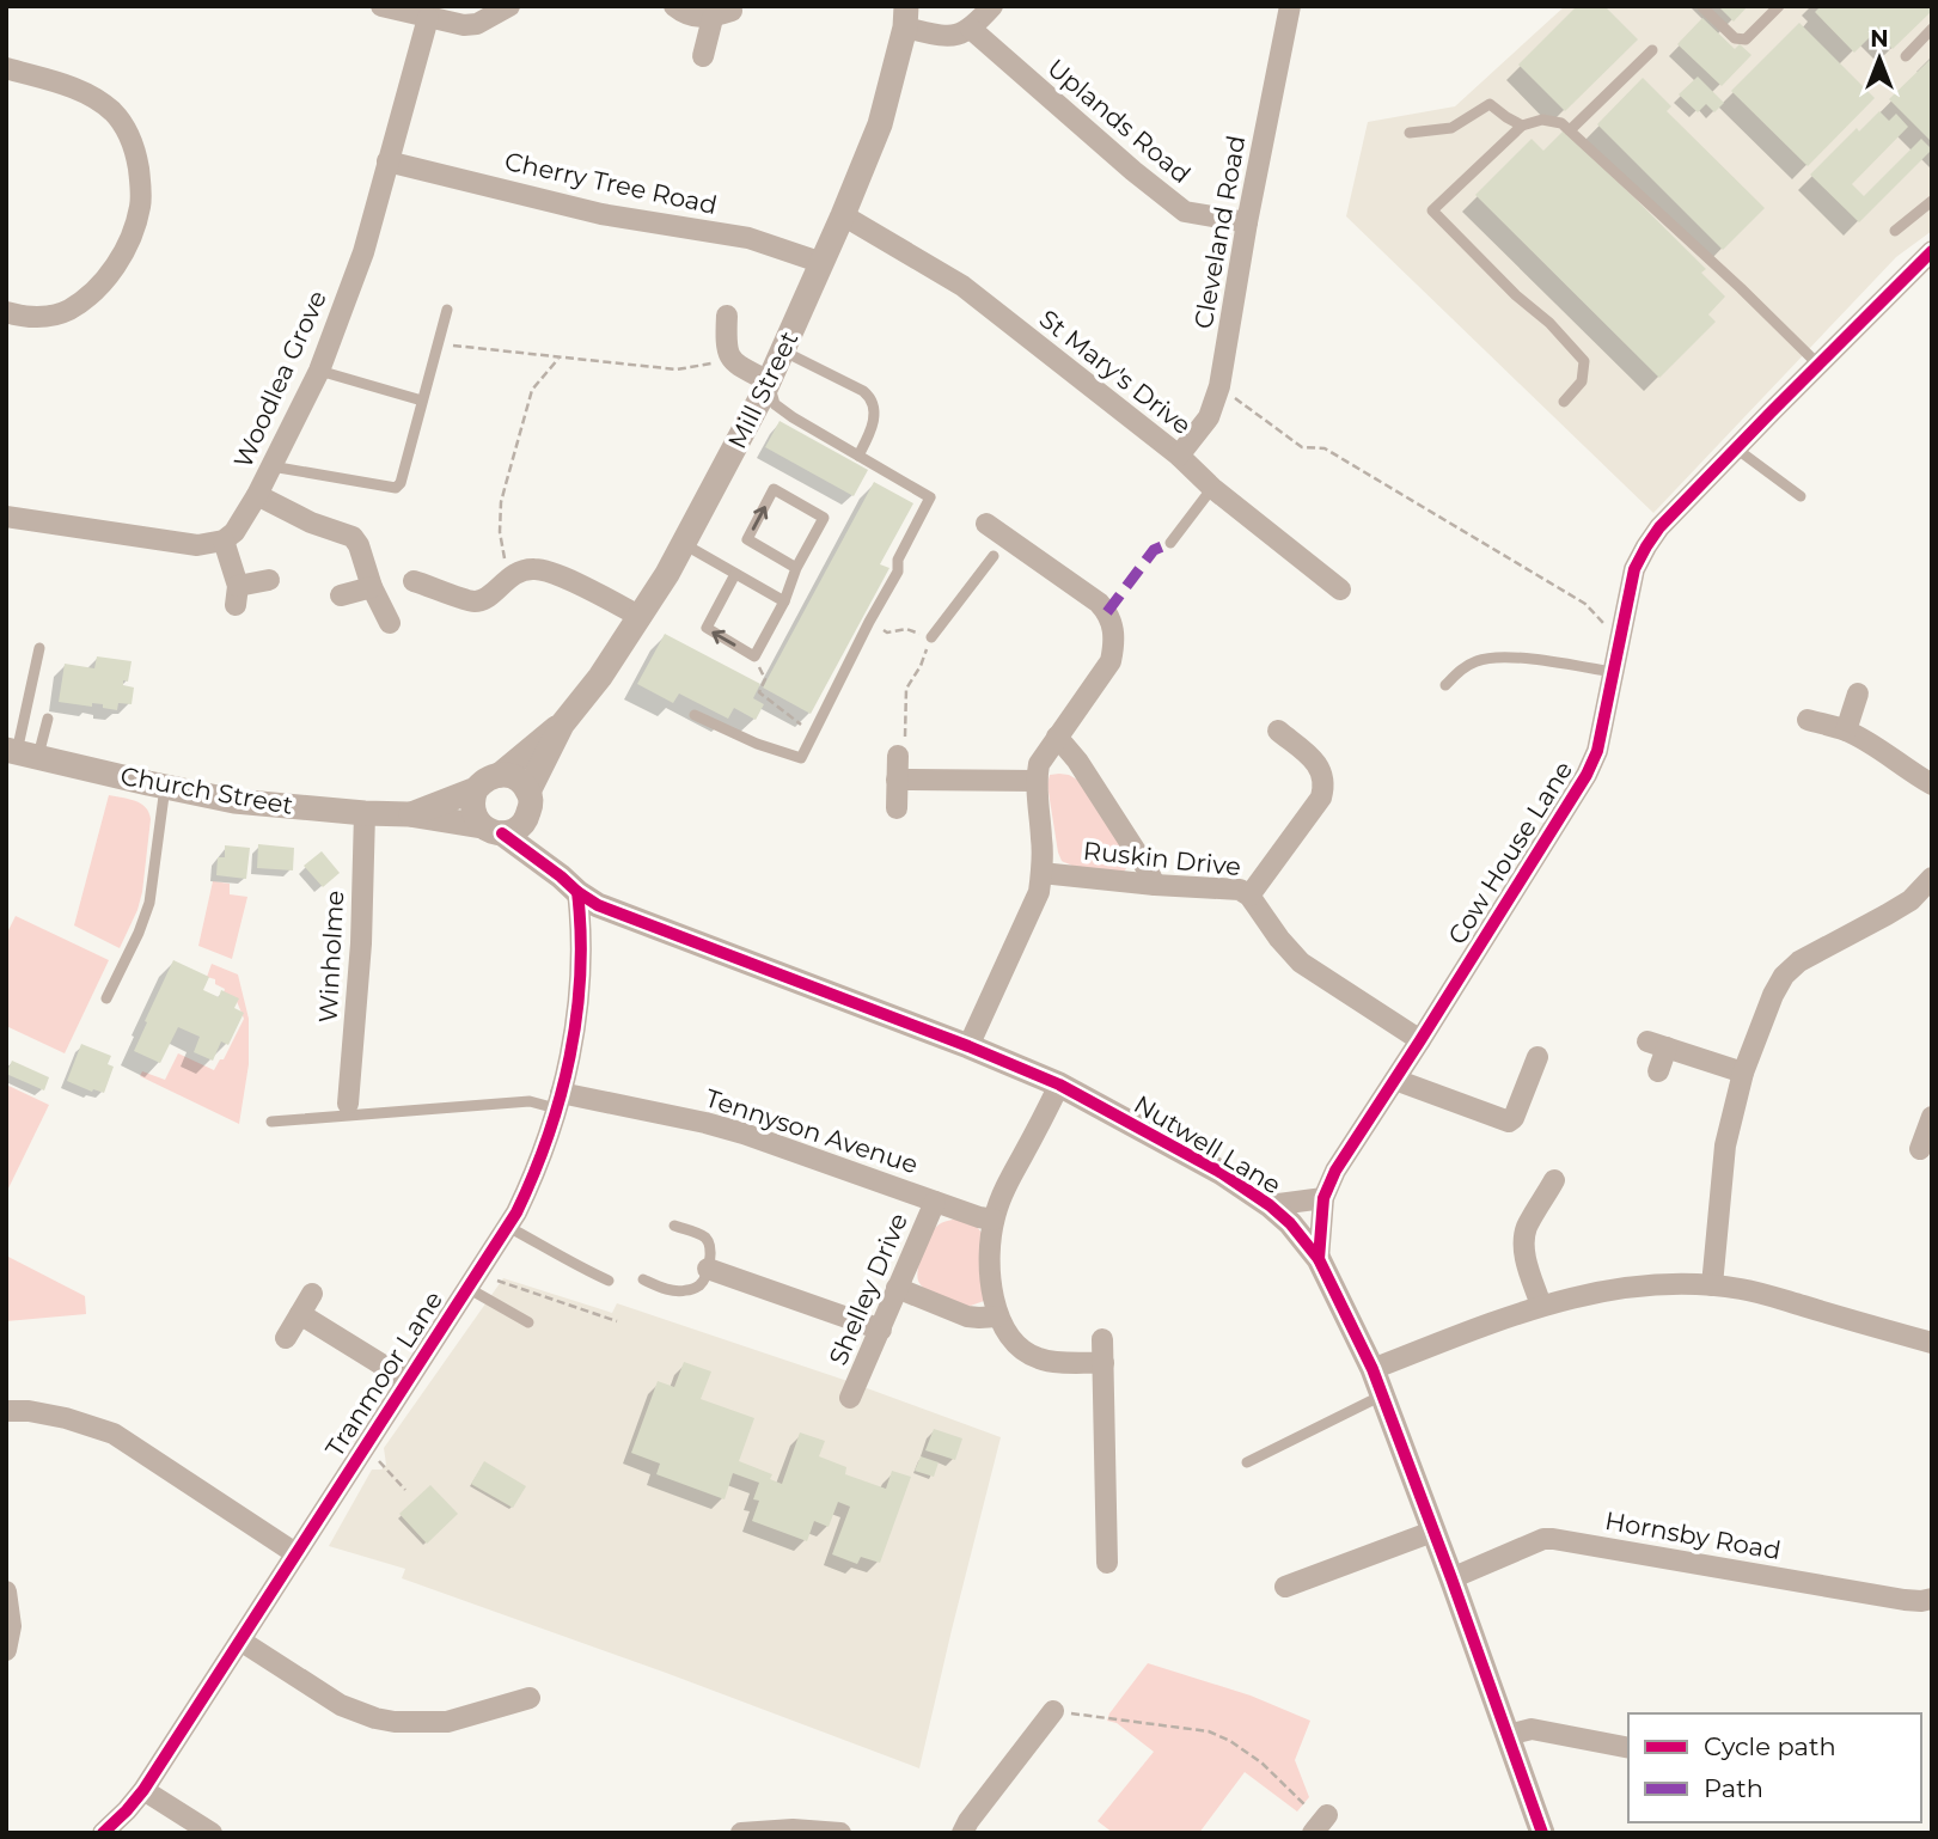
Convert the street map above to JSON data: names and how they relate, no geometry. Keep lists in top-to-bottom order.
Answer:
{
  "streets": {
    "street": [
      "Uplands Road",
      "Cherry Tree Road",
      "Cleveland Road",
      "St Mary's Drive",
      "Woodlea Grove",
      "Mill Street",
      "Church Street",
      "Cow House Lane",
      "Ruskin Drive",
      "Winholme",
      "Tennyson Avenue",
      "Nutwell Lane",
      "Shelley Drive",
      "Tranmoor Lane",
      "Hornsby Road"
    ]
  },
  "crossings": [
    ["Uplands Road", "Cleveland Road"],
    ["Cherry Tree Road", "Woodlea Grove"],
    ["Cherry Tree Road", "Mill Street"],
    ["Cleveland Road", "St Mary's Drive"],
    ["St Mary's Drive", "Mill Street"],
    ["Mill Street", "Church Street"],
    ["Mill Street", "Nutwell Lane"],
    ["Church Street", "Winholme"],
    ["Church Street", "Nutwell Lane"],
    ["Cow House Lane", "Ruskin Drive"],
    ["Cow House Lane", "Nutwell Lane"],
    ["Tennyson Avenue", "Shelley Drive"],
    ["Tennyson Avenue", "Tranmoor Lane"],
    ["Nutwell Lane", "Tranmoor Lane"],
    ["Nutwell Lane", "Hornsby Road"]
  ],
  "legend": ["Cycle path", "Path"],
  "north": "top"
}
